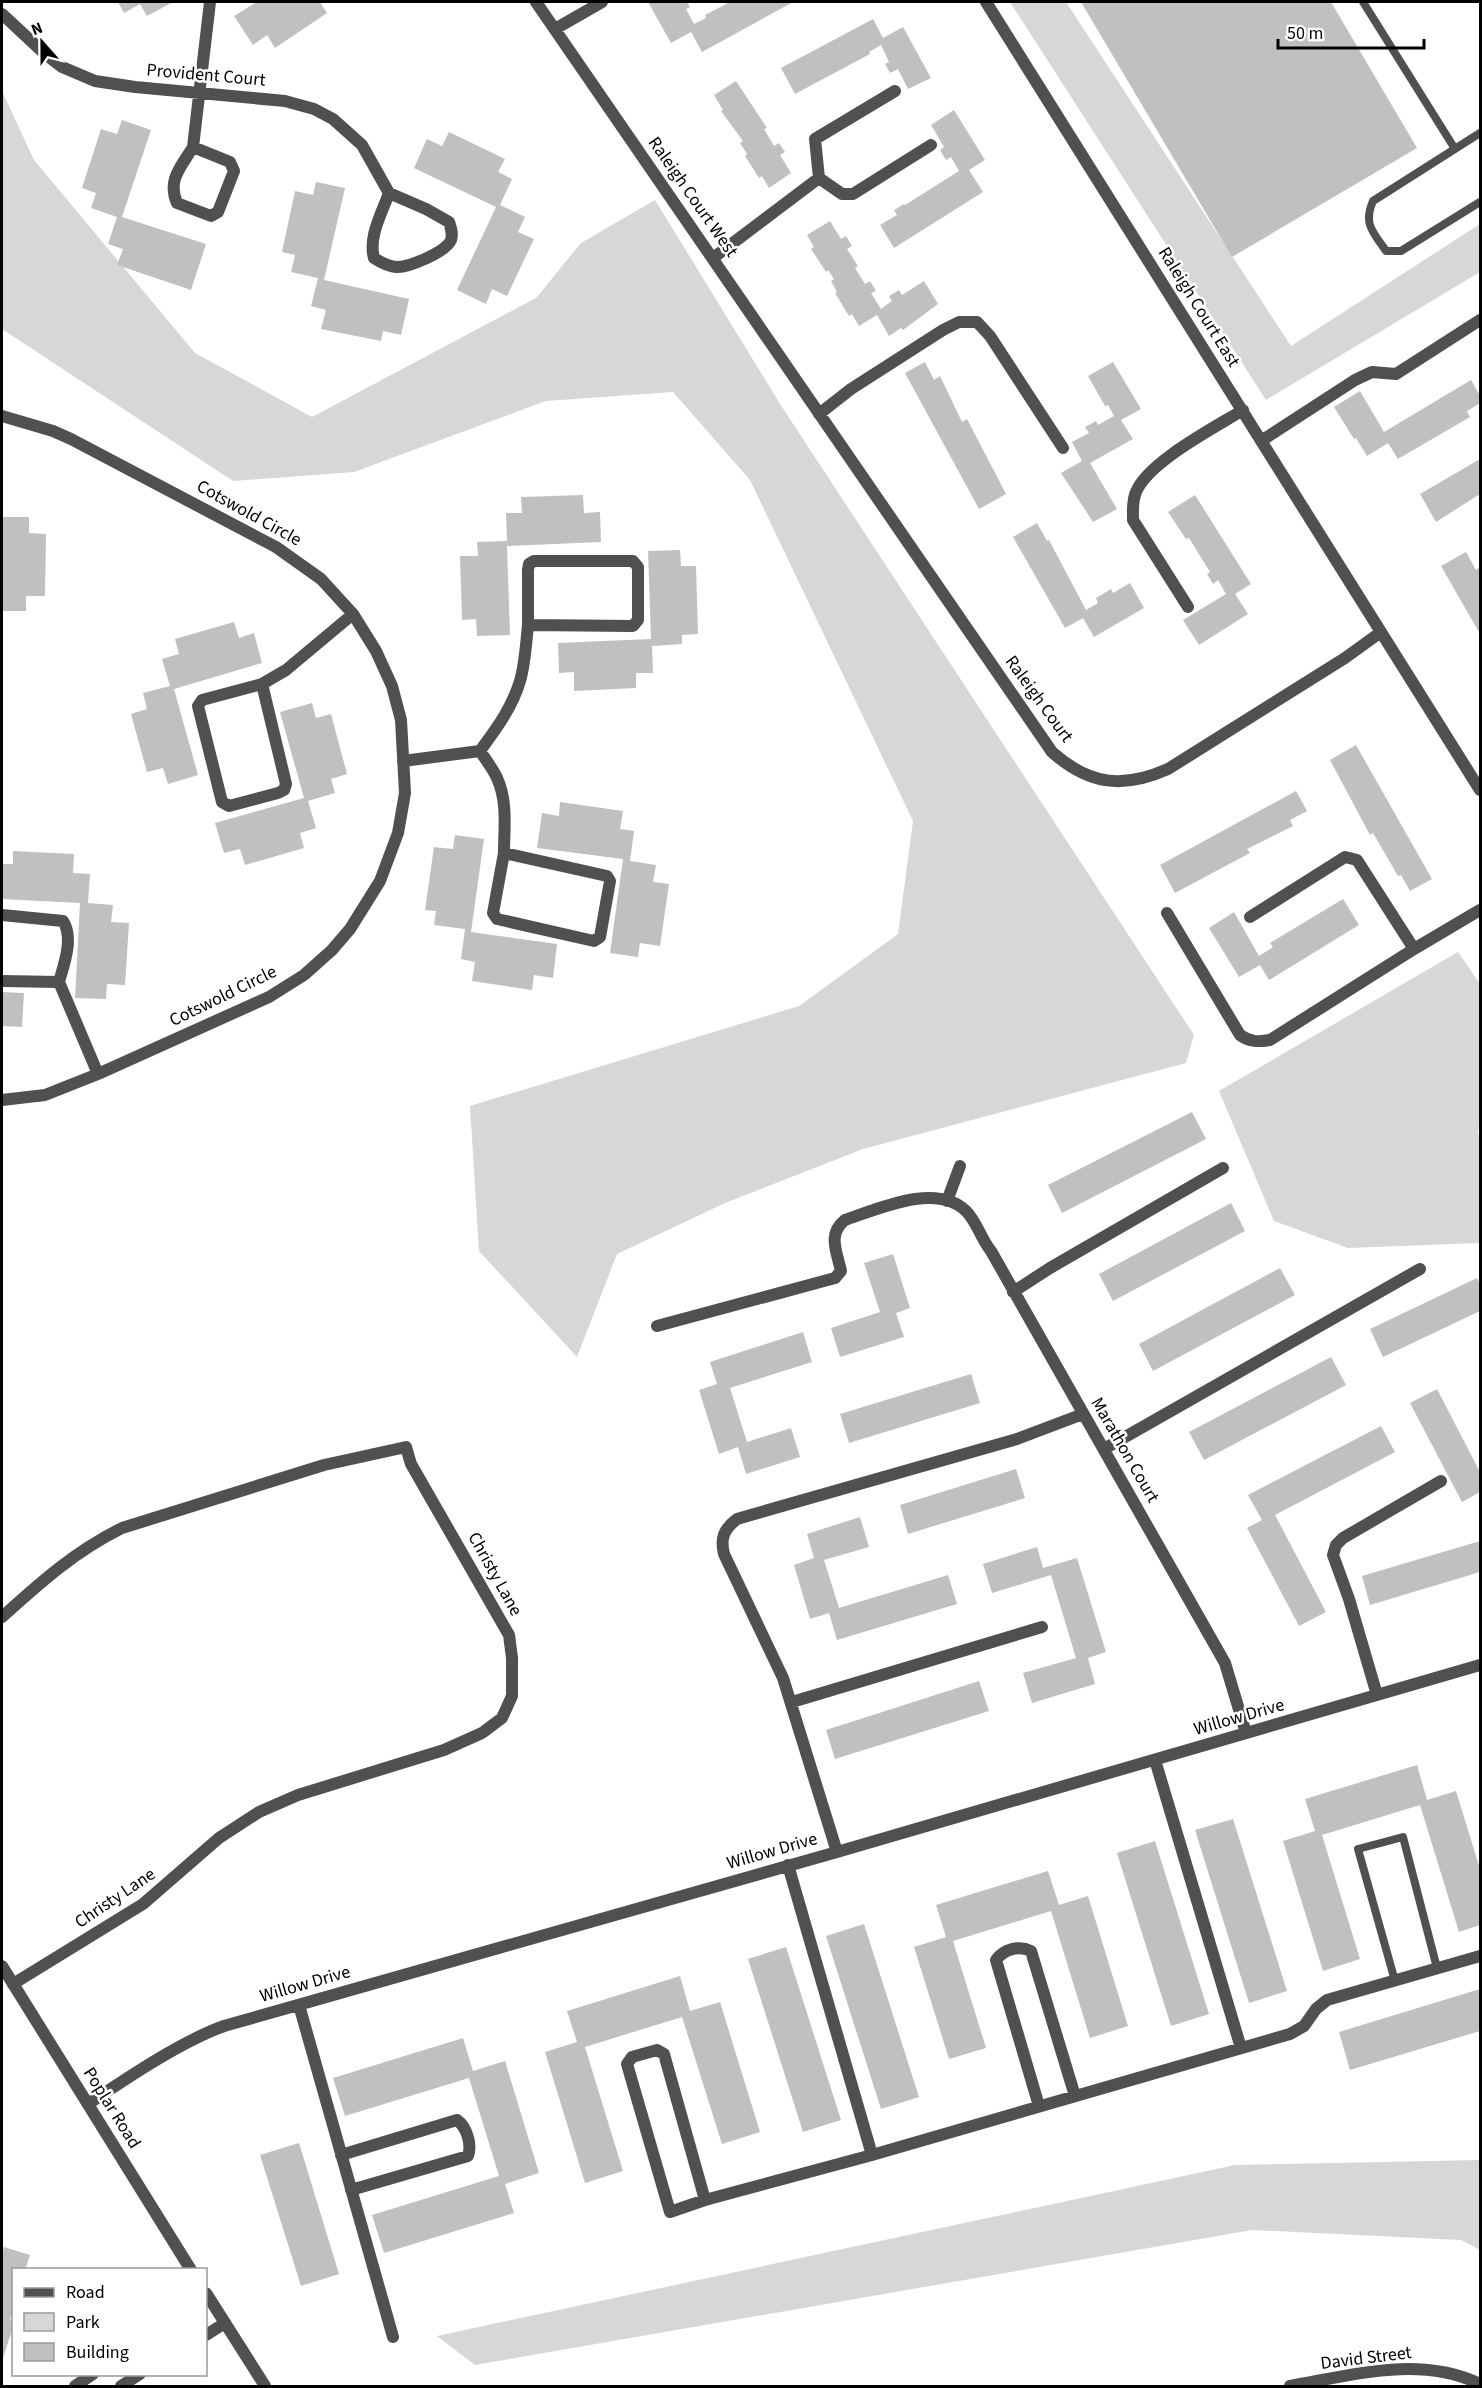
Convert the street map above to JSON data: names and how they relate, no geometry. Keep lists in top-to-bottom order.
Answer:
{
  "streets": {
    "street": [
      "Provident Court",
      "Raleigh Court West",
      "Raleigh Court East",
      "Cotswold Circle",
      "Raleigh Court",
      "Marathon Court",
      "Christy Lane",
      "Willow Drive",
      "Poplar Road",
      "David Street"
    ]
  },
  "crossings": [
    ["Raleigh Court West", "Raleigh Court"],
    ["Raleigh Court East", "Raleigh Court"],
    ["Marathon Court", "Willow Drive"],
    ["Christy Lane", "Poplar Road"],
    ["Willow Drive", "Poplar Road"]
  ],
  "legend": ["Road", "Park", "Building"],
  "scale_bar": "50 m",
  "north": "top"
}
